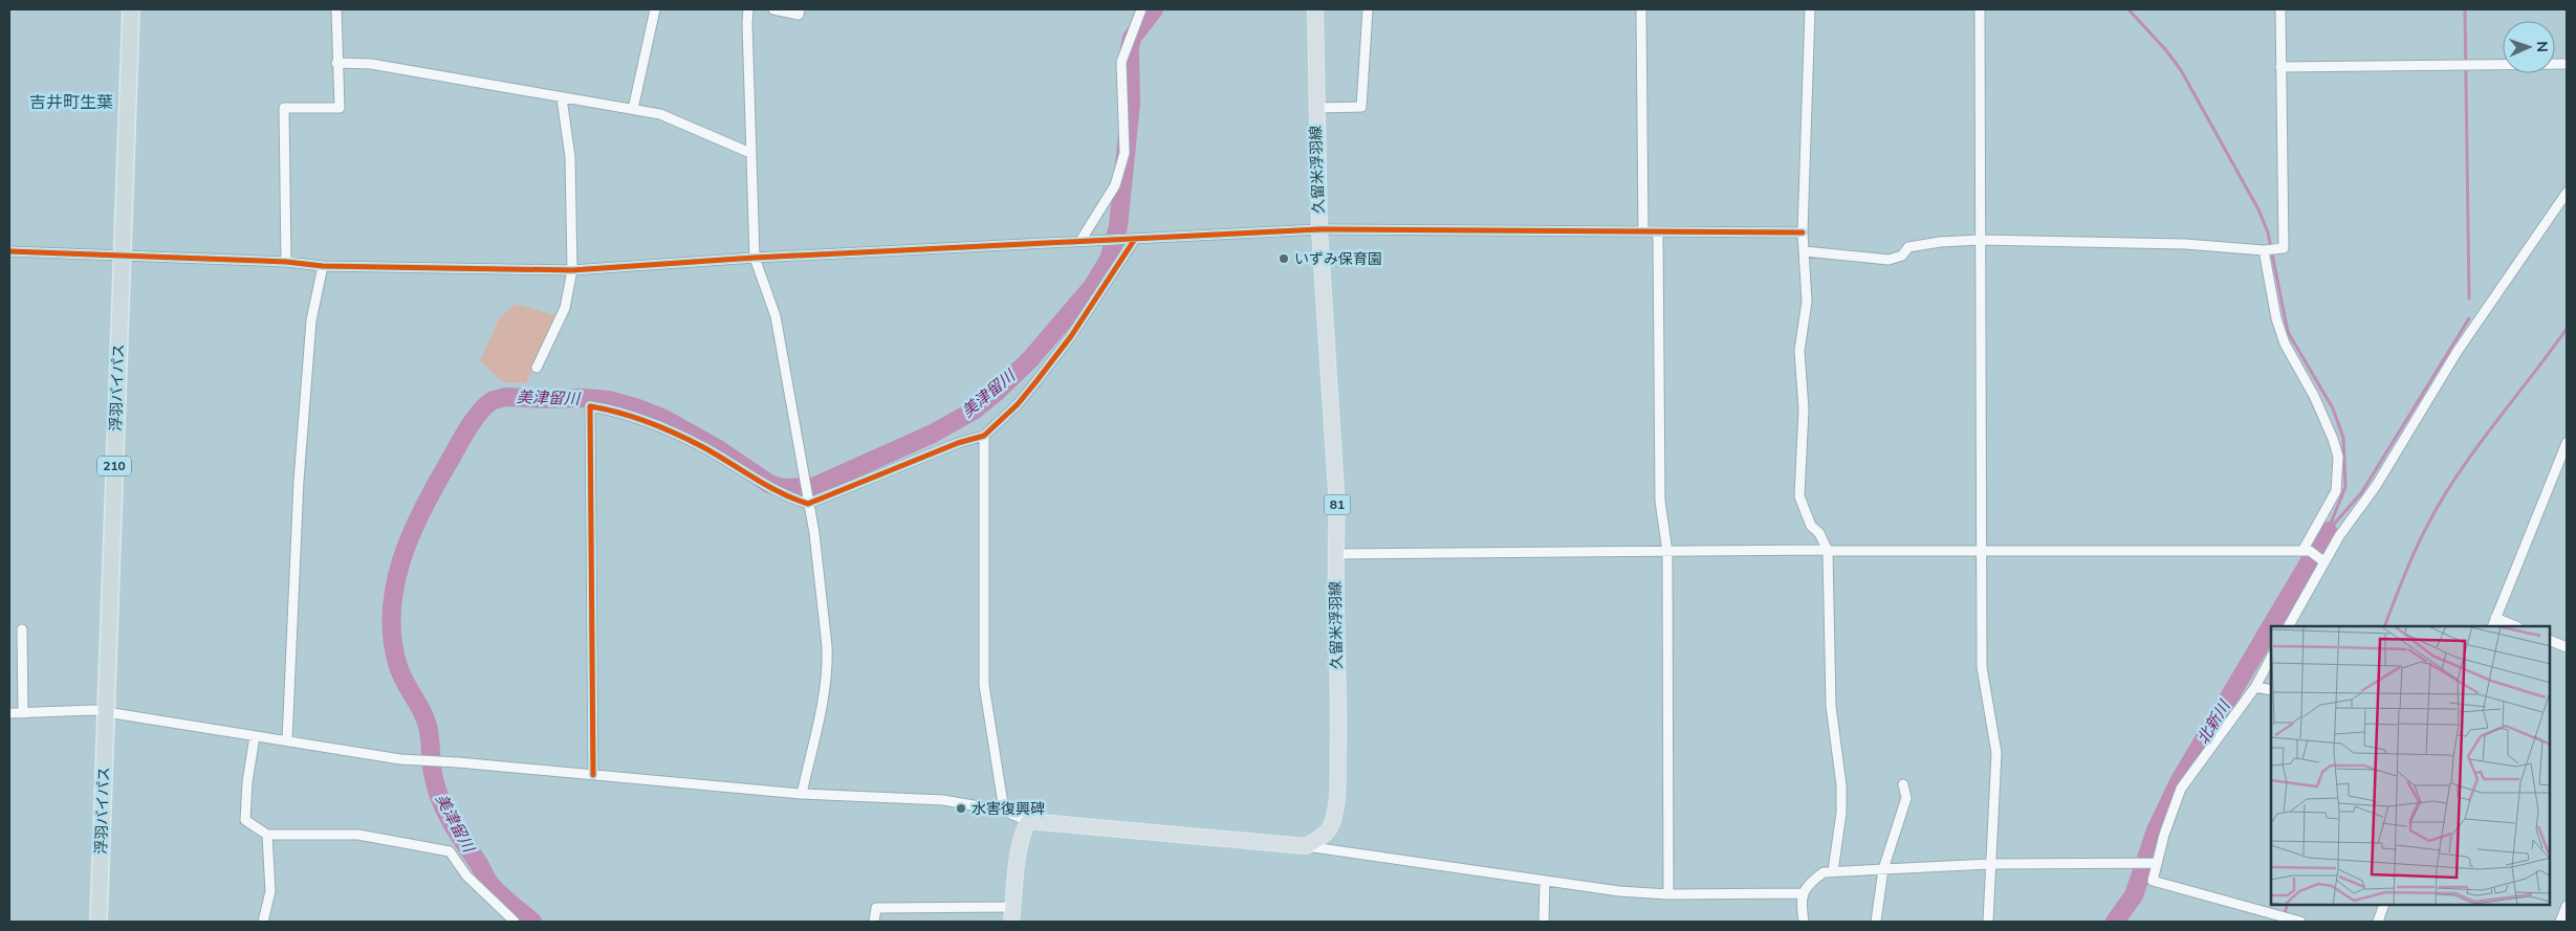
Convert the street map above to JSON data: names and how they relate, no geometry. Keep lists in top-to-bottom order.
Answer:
{
  "streets": {
    "highway": ["浮羽バイパス", "210"],
    "main road": ["久留米浮羽線", "81"]
  },
  "districts": ["吉井町生葉"],
  "water": ["美津留川", "北新川"],
  "places": ["いずみ保育園", "水害復興碑"],
  "north": "right"
}
